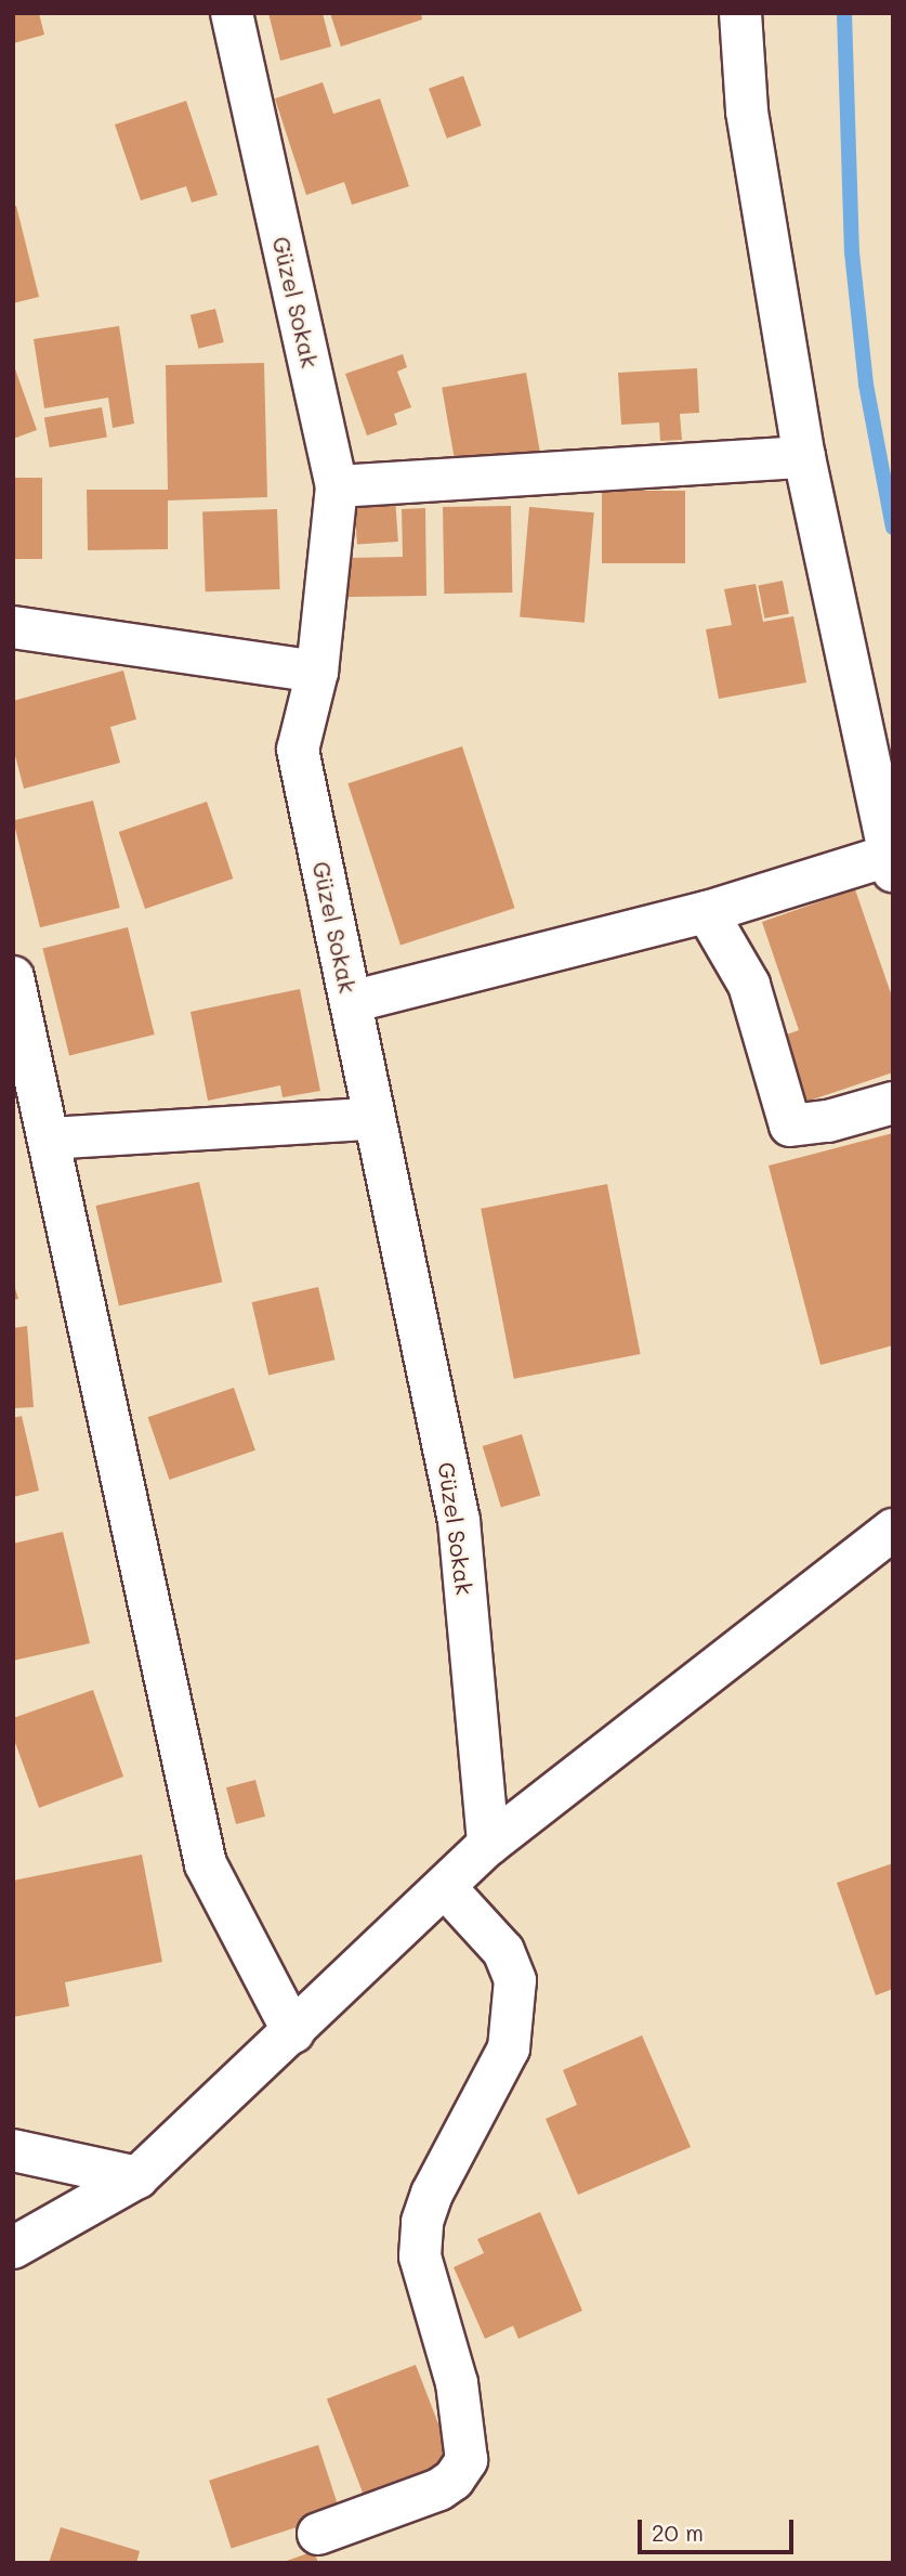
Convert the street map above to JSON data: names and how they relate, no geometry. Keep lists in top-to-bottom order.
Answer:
{
  "streets": {
    "street": ["Güzel Sokak"]
  },
  "scale_bar": "20 m"
}
